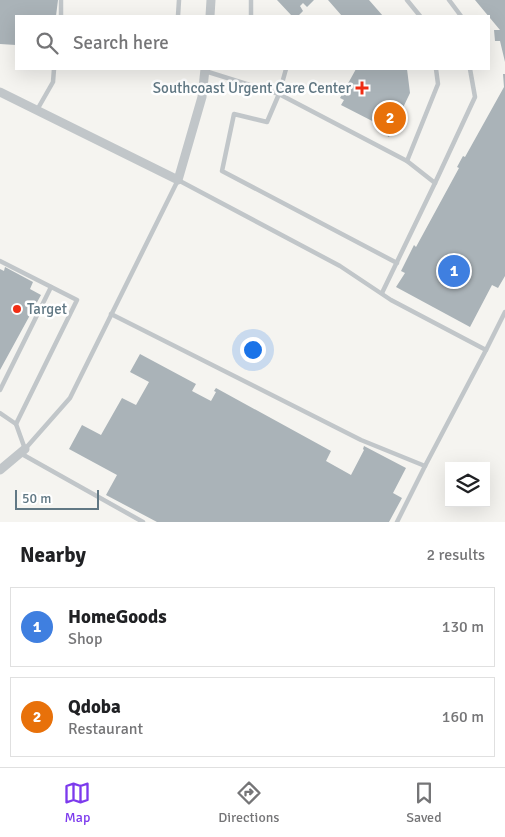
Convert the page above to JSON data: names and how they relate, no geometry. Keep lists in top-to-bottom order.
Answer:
{
  "places": {
    "health": ["Southcoast Urgent Care Center"],
    "other": ["Target"]
  },
  "scale_bar": "50 m",
  "page": {
    "search": "Search here",
    "pins": ["2", "1"],
    "scale": "50 m",
    "heading": ["Nearby", "2 results"],
    "list": [
      {
        "mark": "1",
        "name": "HomeGoods",
        "note": "Shop",
        "value": "130 m"
      },
      {
        "mark": "2",
        "name": "Qdoba",
        "note": "Restaurant",
        "value": "160 m"
      }
    ],
    "nav": ["Map", "Directions", "Saved"]
  }
}
